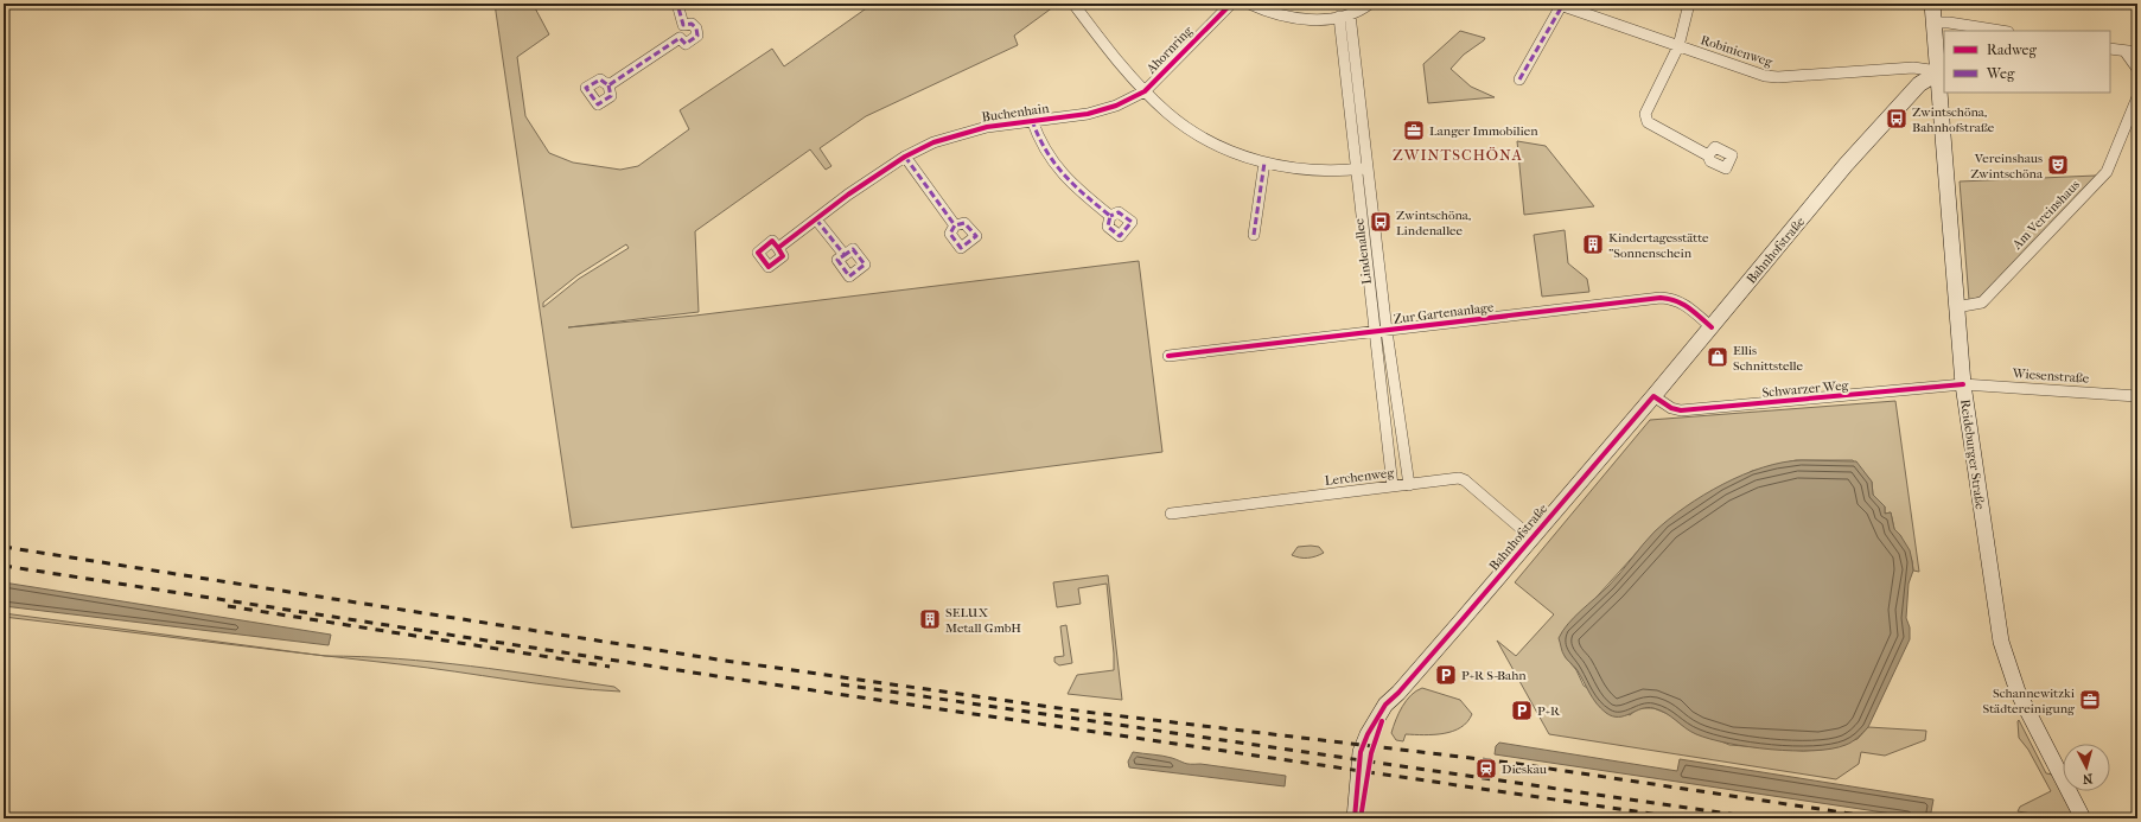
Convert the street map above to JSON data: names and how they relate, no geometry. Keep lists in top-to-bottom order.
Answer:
{
  "streets": {
    "street": [
      "Ahornring",
      "Robinienweg",
      "Buchenhain",
      "Am Vereinshaus",
      "Bahnhofstraße",
      "Lindenallee",
      "Zur Gartenanlage",
      "Wiesenstraße",
      "Schwarzer Weg",
      "Reideburger Straße",
      "Lerchenweg"
    ]
  },
  "crossings": [
    ["Ahornring", "Buchenhain"],
    ["Robinienweg", "Bahnhofstraße"],
    ["Robinienweg", "Reideburger Straße"],
    ["Am Vereinshaus", "Reideburger Straße"],
    ["Bahnhofstraße", "Zur Gartenanlage"],
    ["Bahnhofstraße", "Schwarzer Weg"],
    ["Bahnhofstraße", "Reideburger Straße"],
    ["Bahnhofstraße", "Lerchenweg"],
    ["Lindenallee", "Zur Gartenanlage"],
    ["Lindenallee", "Lerchenweg"],
    ["Wiesenstraße", "Schwarzer Weg"],
    ["Wiesenstraße", "Reideburger Straße"],
    ["Schwarzer Weg", "Reideburger Straße"]
  ],
  "districts": ["ZWINTSCHÖNA"],
  "places": {
    "bus stop": ["Zwintschöna, Bahnhofstraße", "Zwintschöna, Lindenallee"],
    "office": ["Langer Immobilien", "Schannewitzki Städtereinigung"],
    "theatre": ["Vereinshaus Zwintschöna"],
    "building": ["Kindertagesstätte \"Sonnenschein", "SELUX Metall GmbH"],
    "shop": ["Ellis Schnittstelle"],
    "parking": ["P+R S-Bahn", "P+R"],
    "station": ["Dieskau"]
  },
  "legend": ["Radweg", "Weg"],
  "north": "bottom"
}
